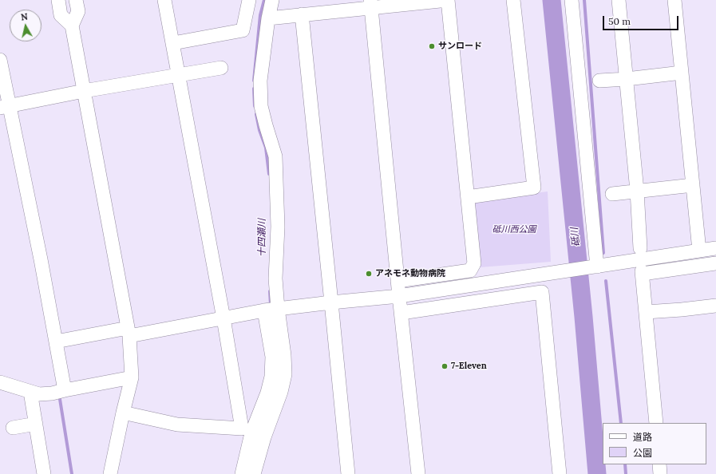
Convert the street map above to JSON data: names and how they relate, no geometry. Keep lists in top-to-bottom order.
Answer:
{
  "water": ["砥川", "十四瀬川"],
  "parks": ["砥川西公園"],
  "places": ["サンロード", "アネモネ動物病院", "7-Eleven"],
  "legend": ["道路", "公園"],
  "scale_bar": "50 m",
  "north": "top"
}
